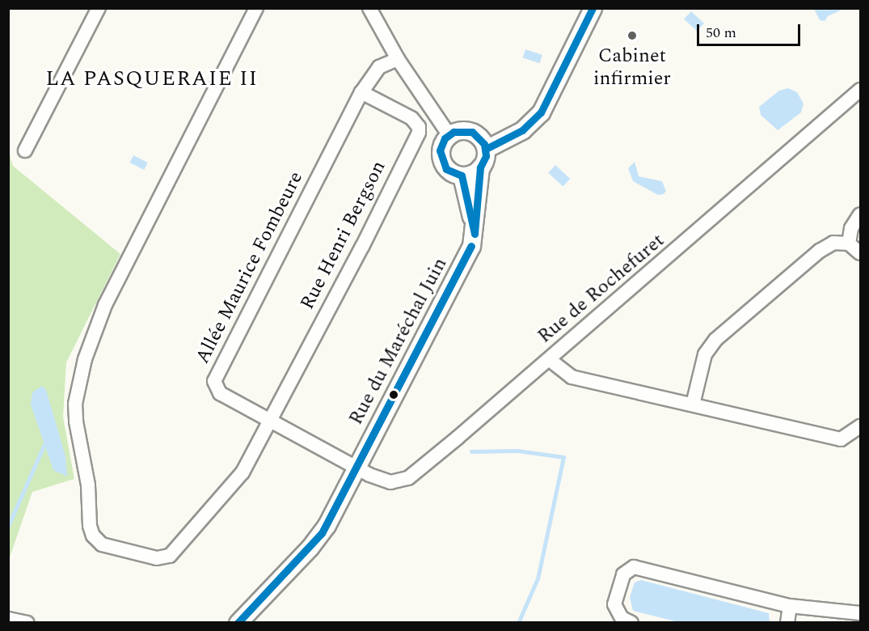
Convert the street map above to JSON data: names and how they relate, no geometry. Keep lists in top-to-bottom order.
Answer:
{
  "streets": {
    "street": [
      "Rue Henri Bergson",
      "Allée Maurice Fombeure",
      "Rue de Rochefuret",
      "Rue du Maréchal Juin"
    ]
  },
  "crossings": [
    ["Rue Henri Bergson", "Allée Maurice Fombeure"],
    ["Allée Maurice Fombeure", "Rue de Rochefuret"],
    ["Allée Maurice Fombeure", "Rue du Maréchal Juin"],
    ["Rue de Rochefuret", "Rue du Maréchal Juin"]
  ],
  "districts": ["LA PASQUERAIE II"],
  "places": ["Cabinet infirmier"],
  "scale_bar": "50 m"
}
